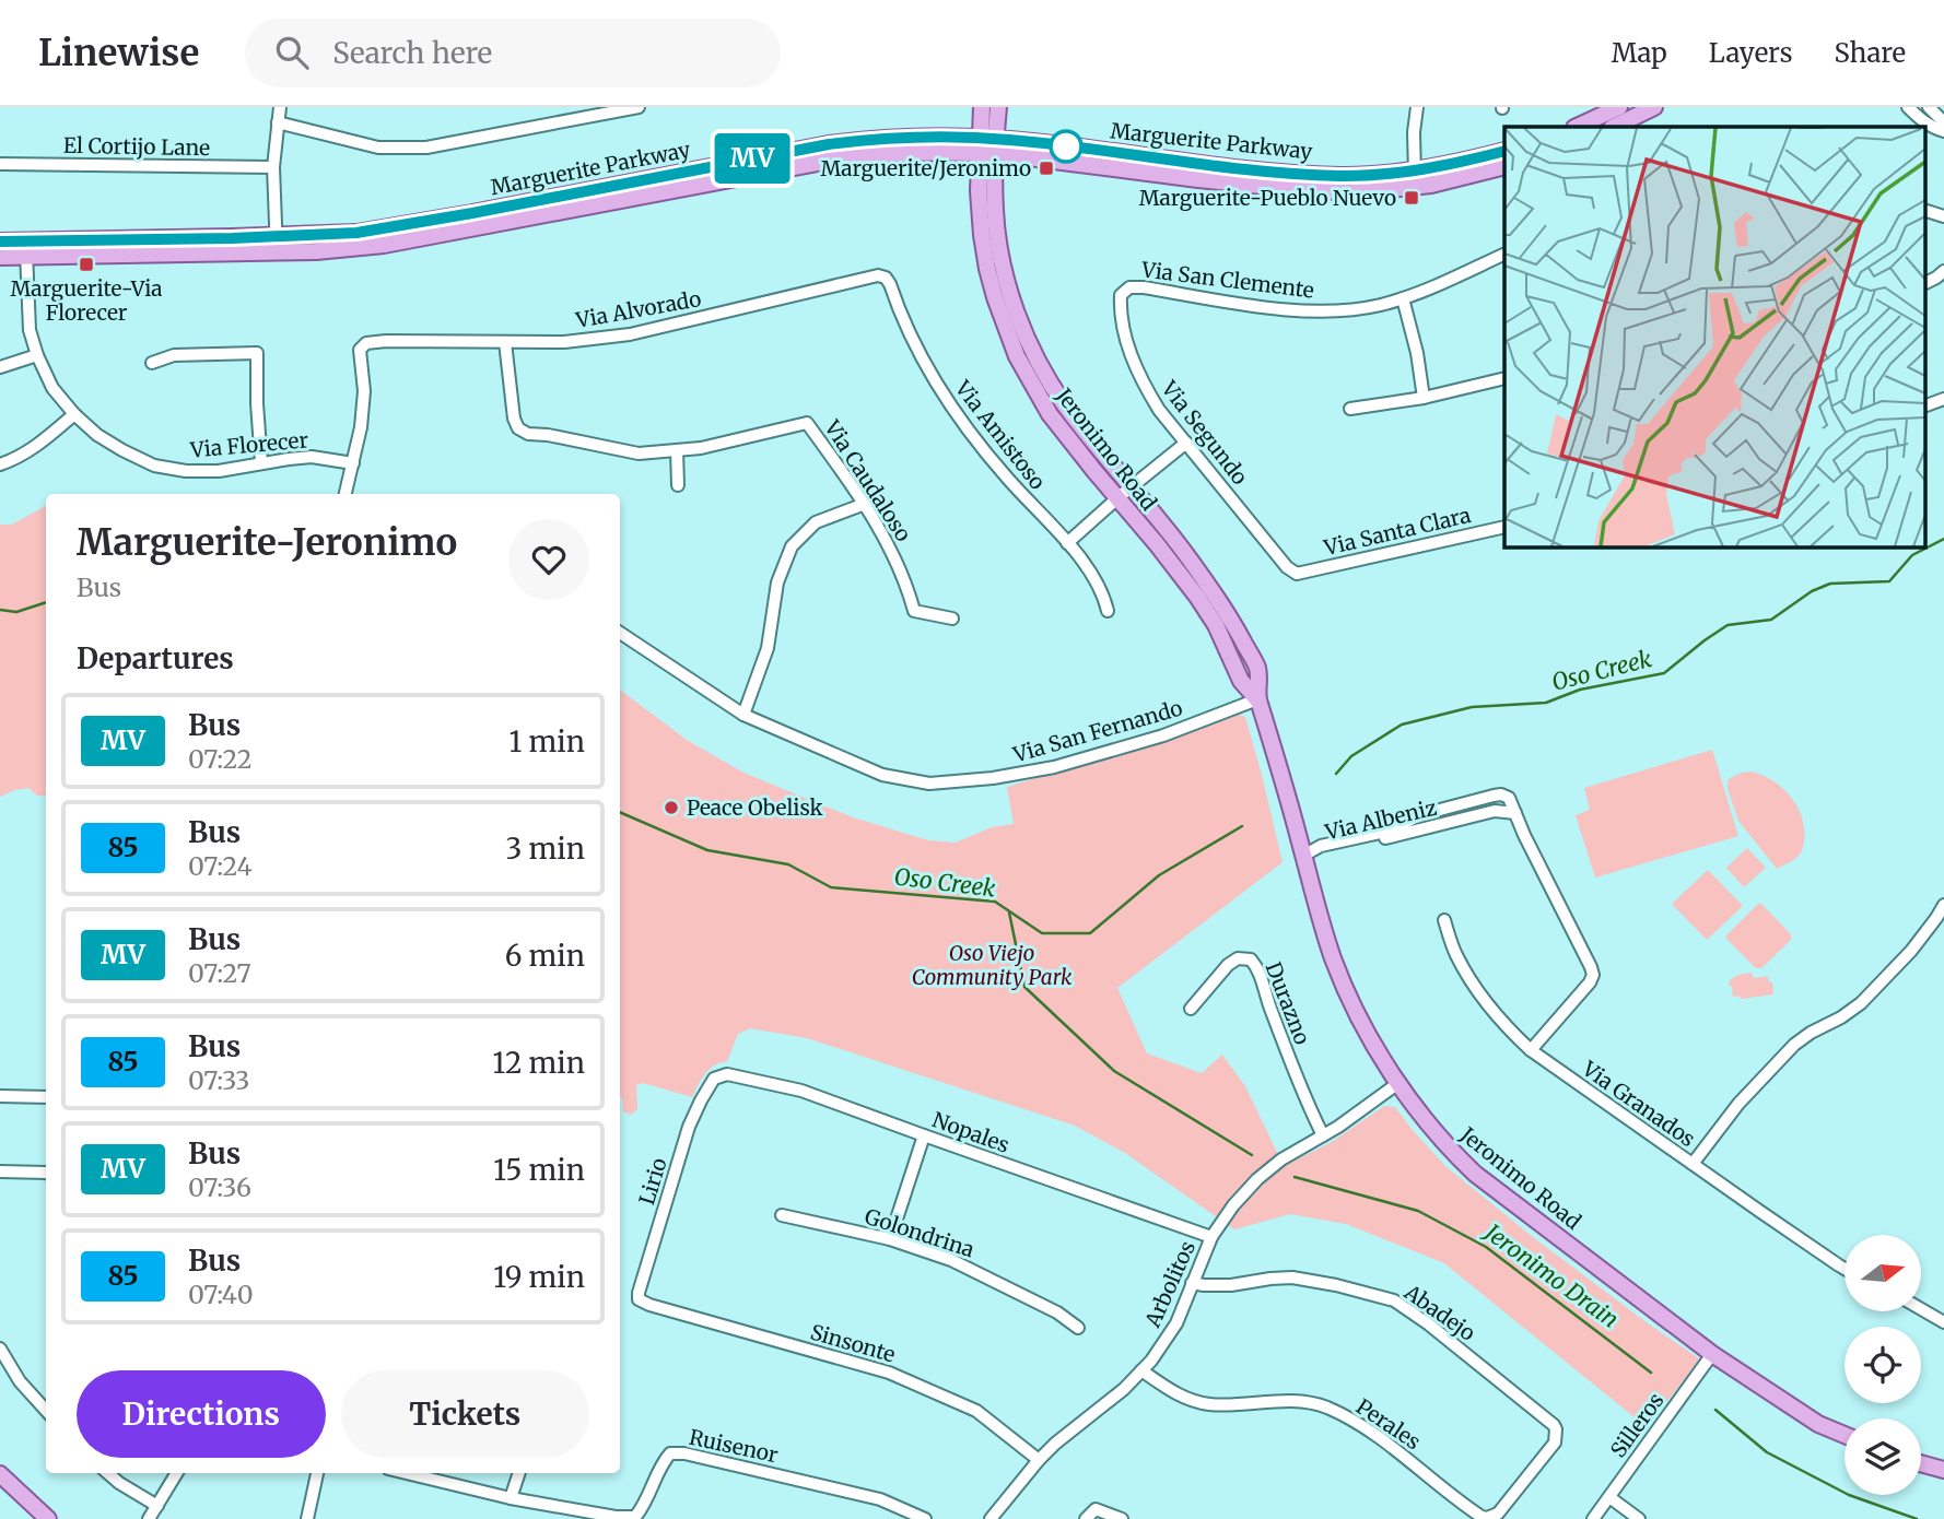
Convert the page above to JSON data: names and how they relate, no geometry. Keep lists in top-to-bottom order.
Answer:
{
  "streets": {
    "main road": ["Marguerite Parkway", "Jeronimo Road"],
    "street": [
      "El Cortijo Lane",
      "Via San Clemente",
      "Via Alvorado",
      "Via Segundo",
      "Via Amistoso",
      "Via Florecer",
      "Via Caudaloso",
      "Via Santa Clara",
      "Via San Fernando",
      "Via Albeniz",
      "Durazno",
      "Via Granados",
      "Nopales",
      "Lirio",
      "Golondrina",
      "Arbolitos",
      "Abadejo",
      "Sinsonte",
      "Perales",
      "Silleros",
      "Ruisenor"
    ]
  },
  "crossings": [
    ["Marguerite Parkway", "Via Florecer"],
    ["Marguerite Parkway", "Jeronimo Road"],
    ["Via San Clemente", "Via Segundo"],
    ["Via Alvorado", "Via Amistoso"],
    ["Via Alvorado", "Via Florecer"],
    ["Via Segundo", "Via Santa Clara"],
    ["Jeronimo Road", "Via San Fernando"],
    ["Jeronimo Road", "Via Albeniz"],
    ["Jeronimo Road", "Arbolitos"],
    ["Jeronimo Road", "Silleros"],
    ["Durazno", "Arbolitos"],
    ["Nopales", "Lirio"],
    ["Nopales", "Arbolitos"],
    ["Lirio", "Sinsonte"],
    ["Arbolitos", "Abadejo"],
    ["Arbolitos", "Sinsonte"],
    ["Arbolitos", "Perales"],
    ["Abadejo", "Perales"]
  ],
  "water": ["Oso Creek", "Jeronimo Drain"],
  "parks": ["Oso Viejo Community Park"],
  "places": {
    "transit": ["Marguerite/Jeronimo", "Marguerite-Pueblo Nuevo", "Marguerite-Via Florecer"],
    "other": ["Peace Obelisk"]
  },
  "lines": ["bus line MV"],
  "north": "right",
  "page": {
    "header": "Linewise",
    "search": "Search here",
    "nav": ["Map", "Layers", "Share"],
    "on_map": "MV",
    "heading": [
      ["Marguerite-Jeronimo", "Bus"],
      "Departures"
    ],
    "list": [
      {
        "mark": "MV",
        "name": "Bus",
        "note": "07:22",
        "value": "1 min"
      },
      {
        "mark": "85",
        "name": "Bus",
        "note": "07:24",
        "value": "3 min"
      },
      {
        "mark": "MV",
        "name": "Bus",
        "note": "07:27",
        "value": "6 min"
      },
      {
        "mark": "85",
        "name": "Bus",
        "note": "07:33",
        "value": "12 min"
      },
      {
        "mark": "MV",
        "name": "Bus",
        "note": "07:36",
        "value": "15 min"
      },
      {
        "mark": "85",
        "name": "Bus",
        "note": "07:40",
        "value": "19 min"
      }
    ],
    "buttons": ["Directions", "Tickets"]
  }
}
